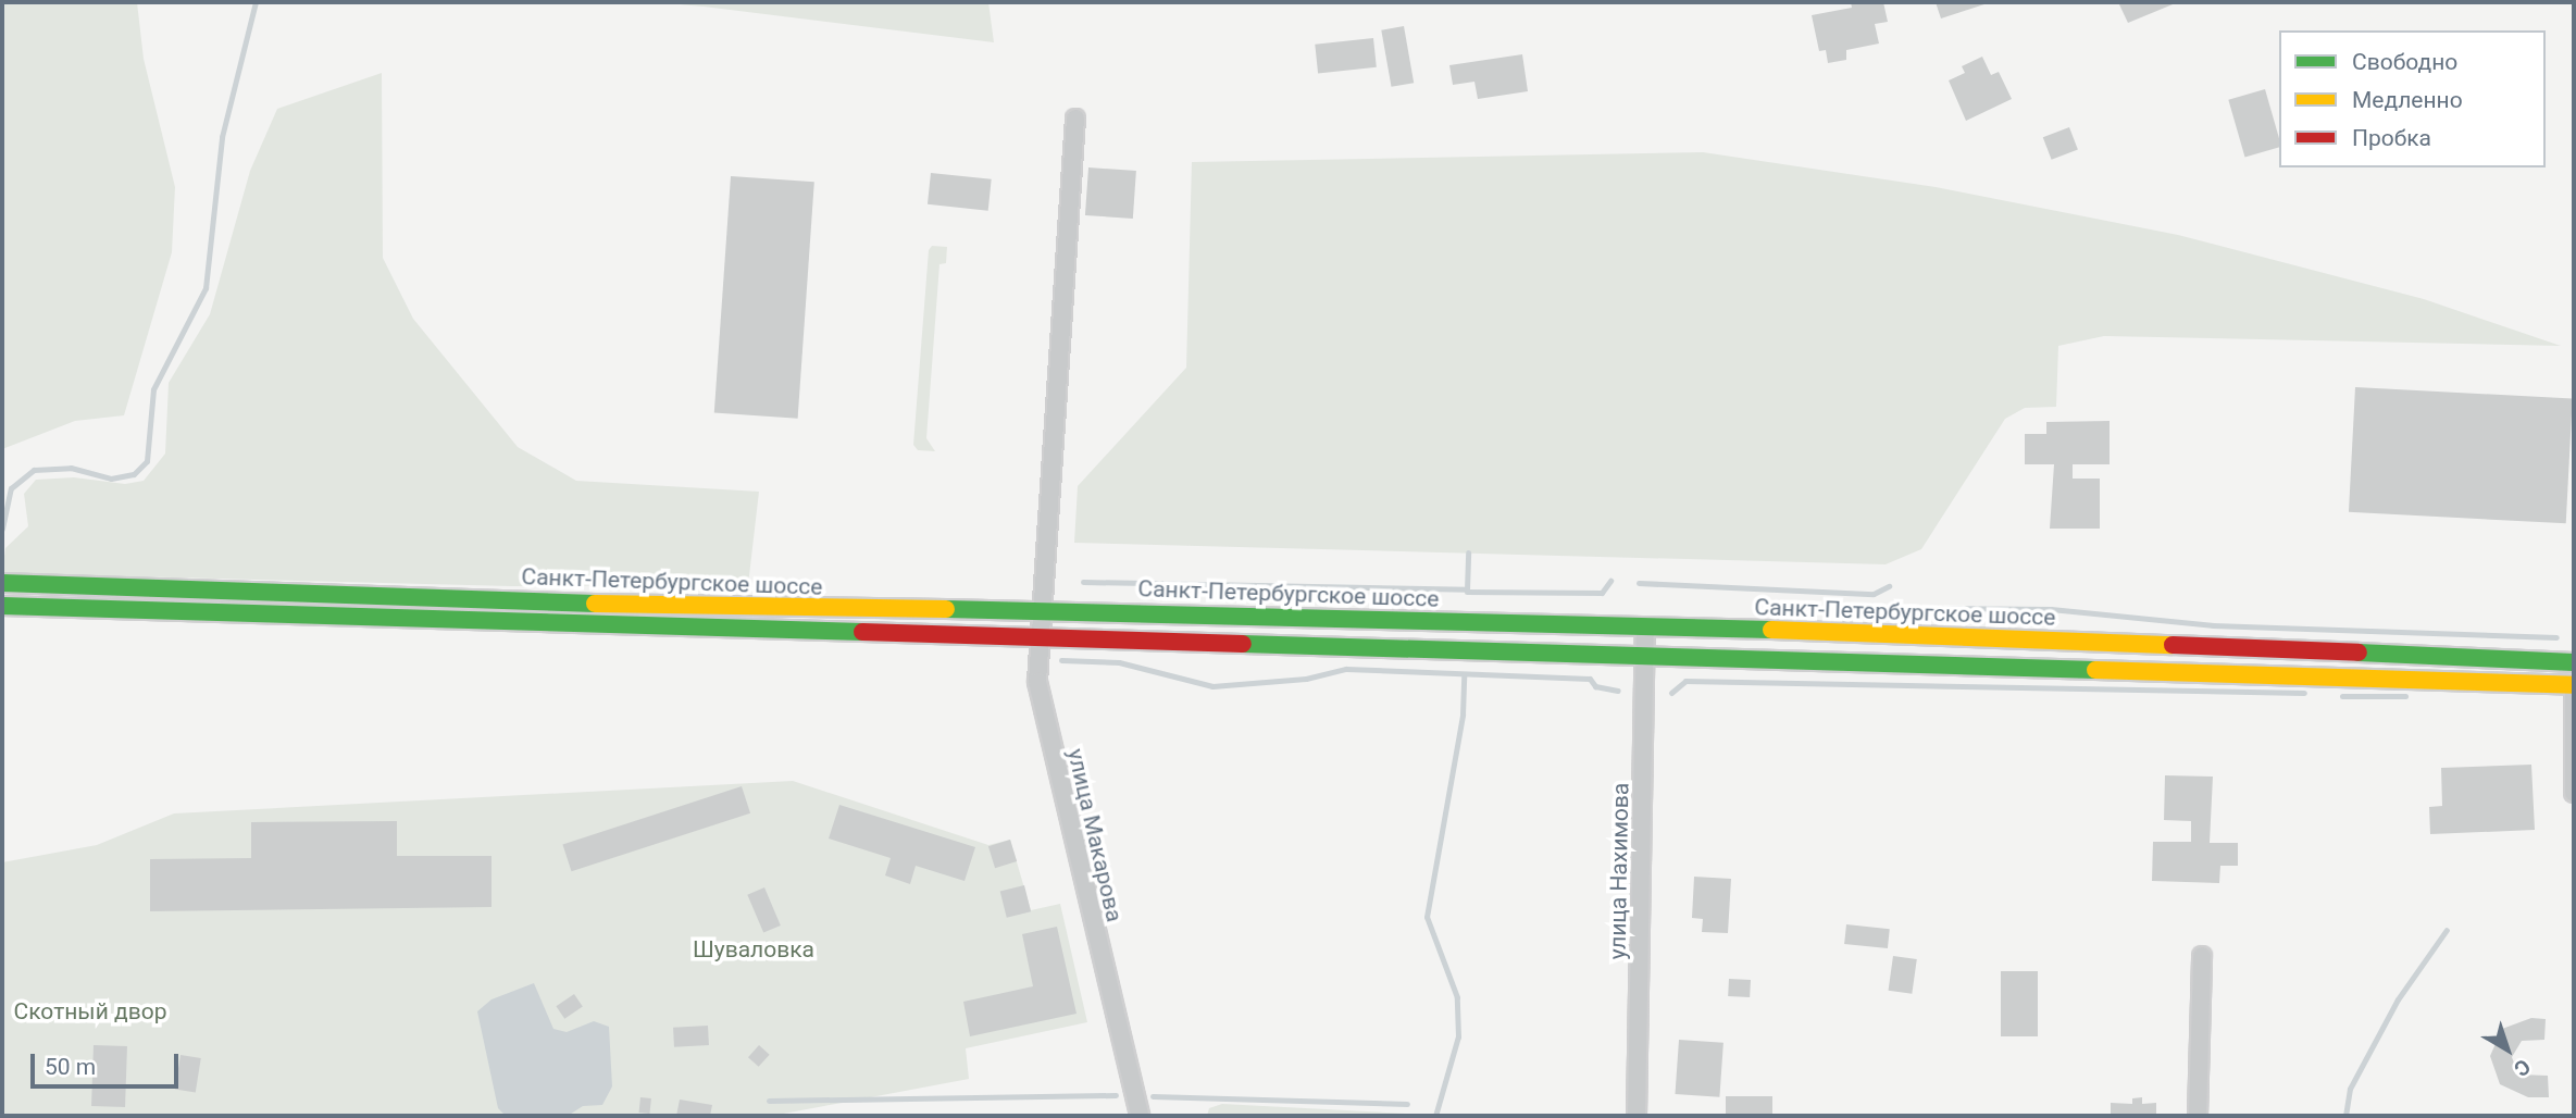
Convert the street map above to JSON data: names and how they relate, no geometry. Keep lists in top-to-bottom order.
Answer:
{
  "streets": {
    "main road": ["Санкт-Петербургское шоссе"],
    "street": ["улица Макарова", "улица Нахимова"]
  },
  "crossings": [
    ["Санкт-Петербургское шоссе", "улица Макарова"],
    ["Санкт-Петербургское шоссе", "улица Нахимова"]
  ],
  "parks": ["Шуваловка", "Скотный двор"],
  "legend": ["Свободно", "Медленно", "Пробка"],
  "scale_bar": "50 m",
  "north": "bottom right"
}
